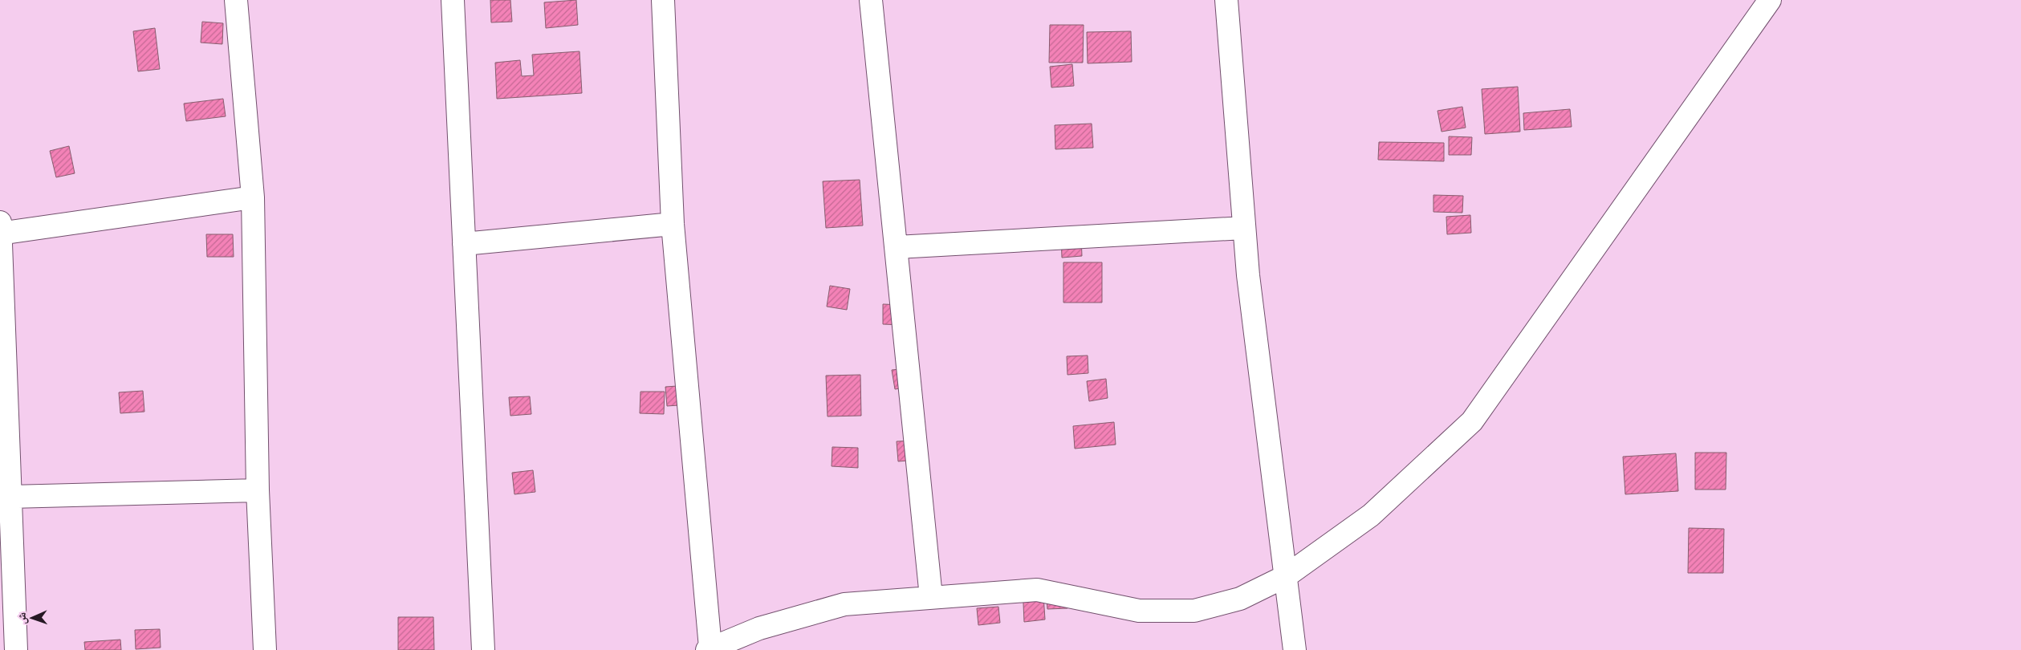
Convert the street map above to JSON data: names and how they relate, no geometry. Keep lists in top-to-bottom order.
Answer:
{
  "north": "left"
}
